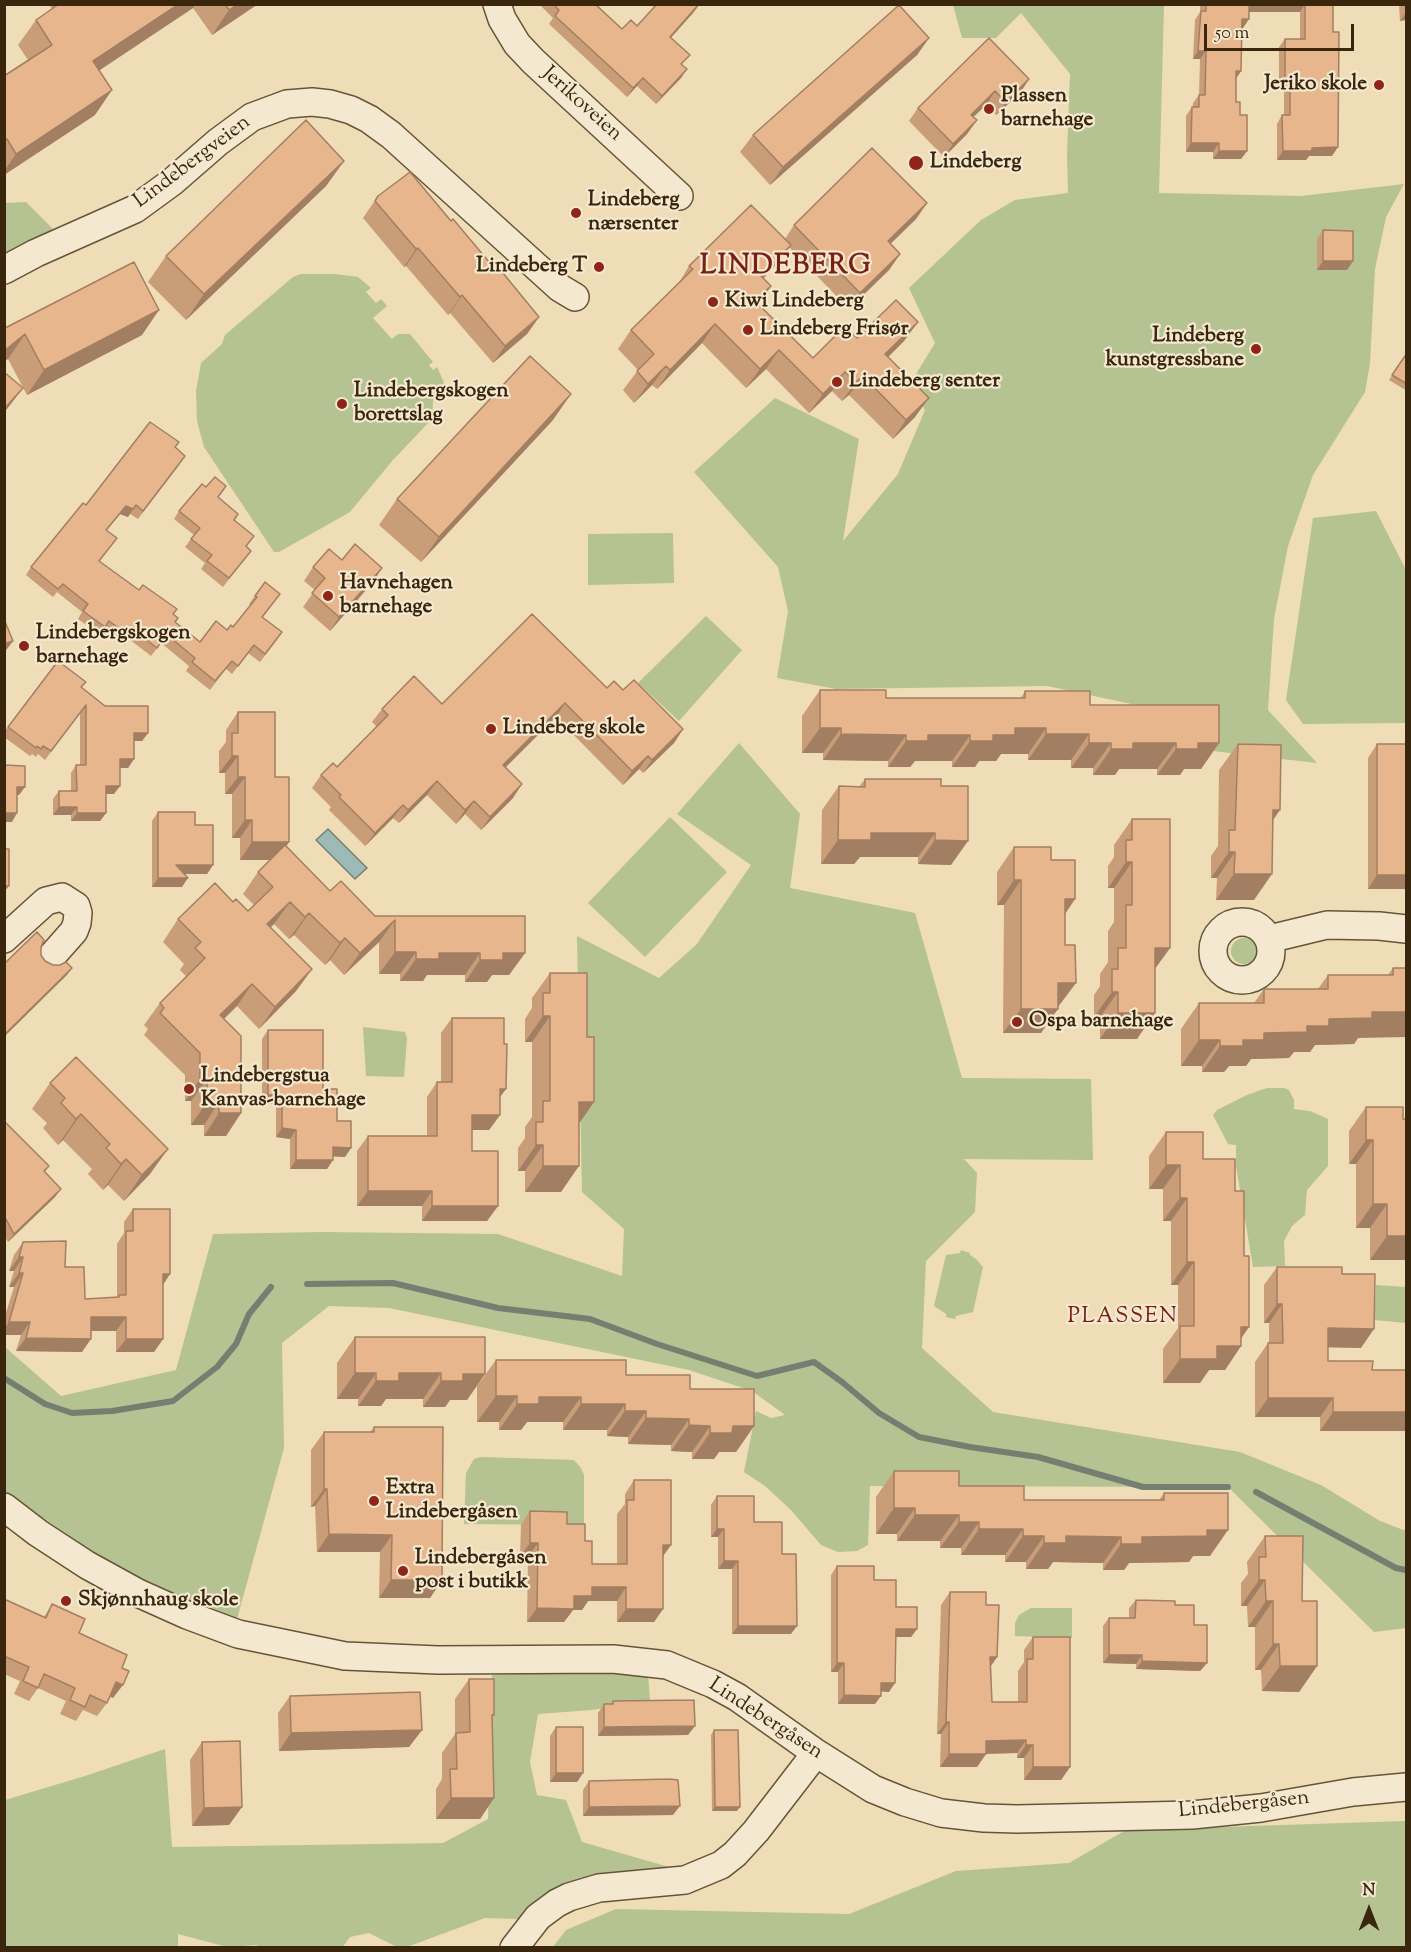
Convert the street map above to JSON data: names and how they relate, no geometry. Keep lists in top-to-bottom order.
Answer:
{
  "streets": {
    "street": ["Jerikoveien", "Lindebergveien", "Lindebergåsen"]
  },
  "districts": ["LINDEBERG", "PLASSEN"],
  "places": [
    "Jeriko skole",
    "Plassen barnehage",
    "Lindeberg",
    "Lindeberg nærsenter",
    "Lindeberg T",
    "Kiwi Lindeberg",
    "Lindeberg Frisør",
    "Lindeberg kunstgressbane",
    "Lindeberg senter",
    "Lindebergskogen borettslag",
    "Havnehagen barnehage",
    "Lindebergskogen barnehage",
    "Lindeberg skole",
    "Ospa barnehage",
    "Lindebergstua Kanvas-barnehage",
    "Extra Lindebergåsen",
    "Lindebergåsen post i butikk",
    "Skjønnhaug skole"
  ],
  "scale_bar": "50 m",
  "north": "top"
}
